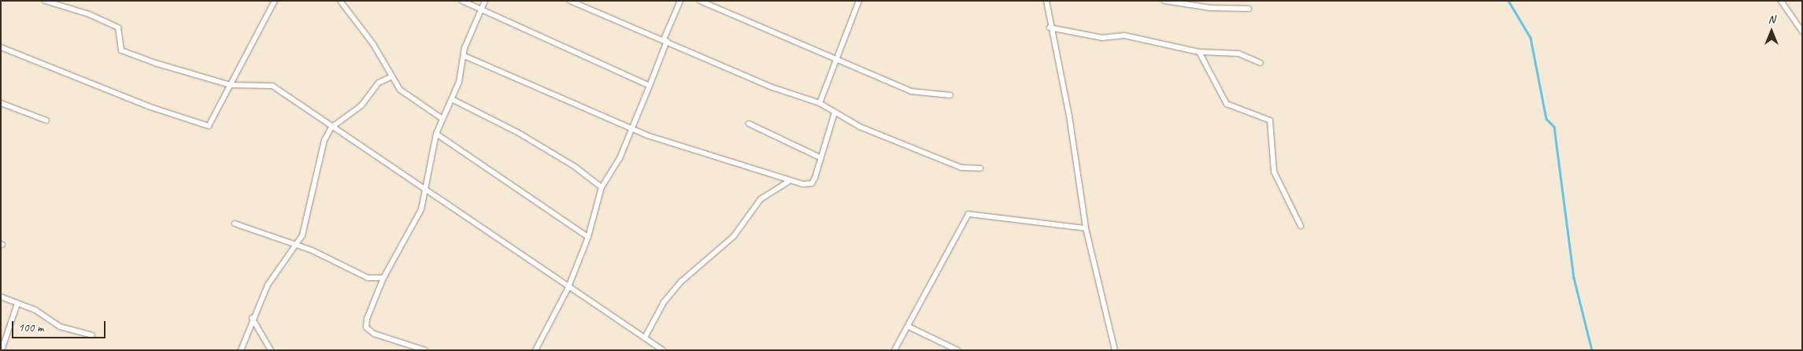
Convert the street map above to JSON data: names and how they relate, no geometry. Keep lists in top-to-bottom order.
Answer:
{
  "scale_bar": "100 m",
  "north": "top"
}
